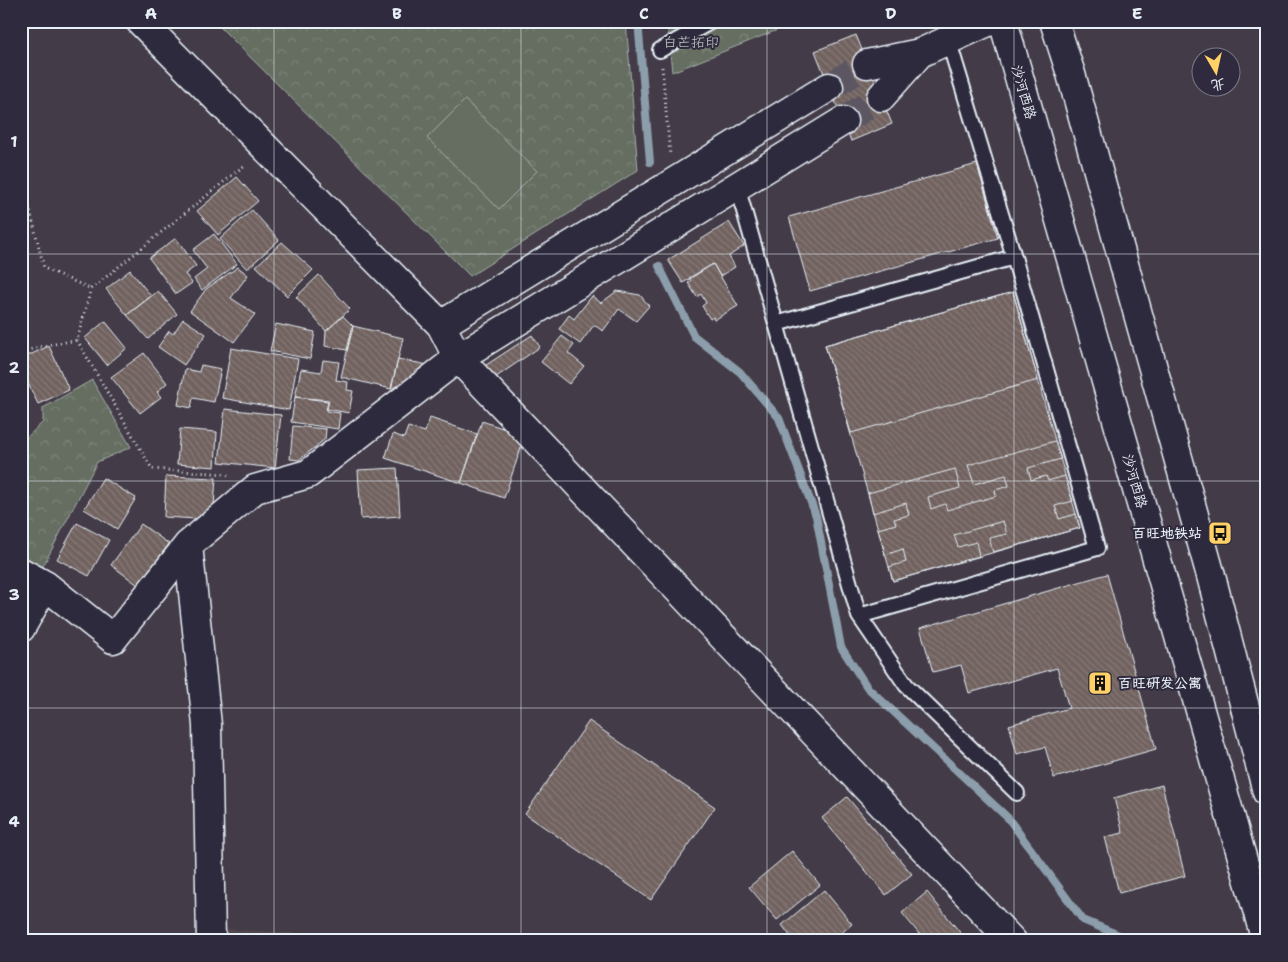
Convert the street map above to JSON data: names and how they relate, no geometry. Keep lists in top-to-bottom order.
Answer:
{
  "streets": {
    "street": ["沙河西路"]
  },
  "parks": ["白芒拓印"],
  "places": {
    "bus stop": ["百旺地铁站"],
    "building": ["百旺研发公寓"]
  },
  "north": "bottom",
  "grid": {
    "columns": [
      "A",
      "B",
      "C",
      "D",
      "E"
    ],
    "rows": [
      "1",
      "2",
      "3",
      "4"
    ]
  }
}
